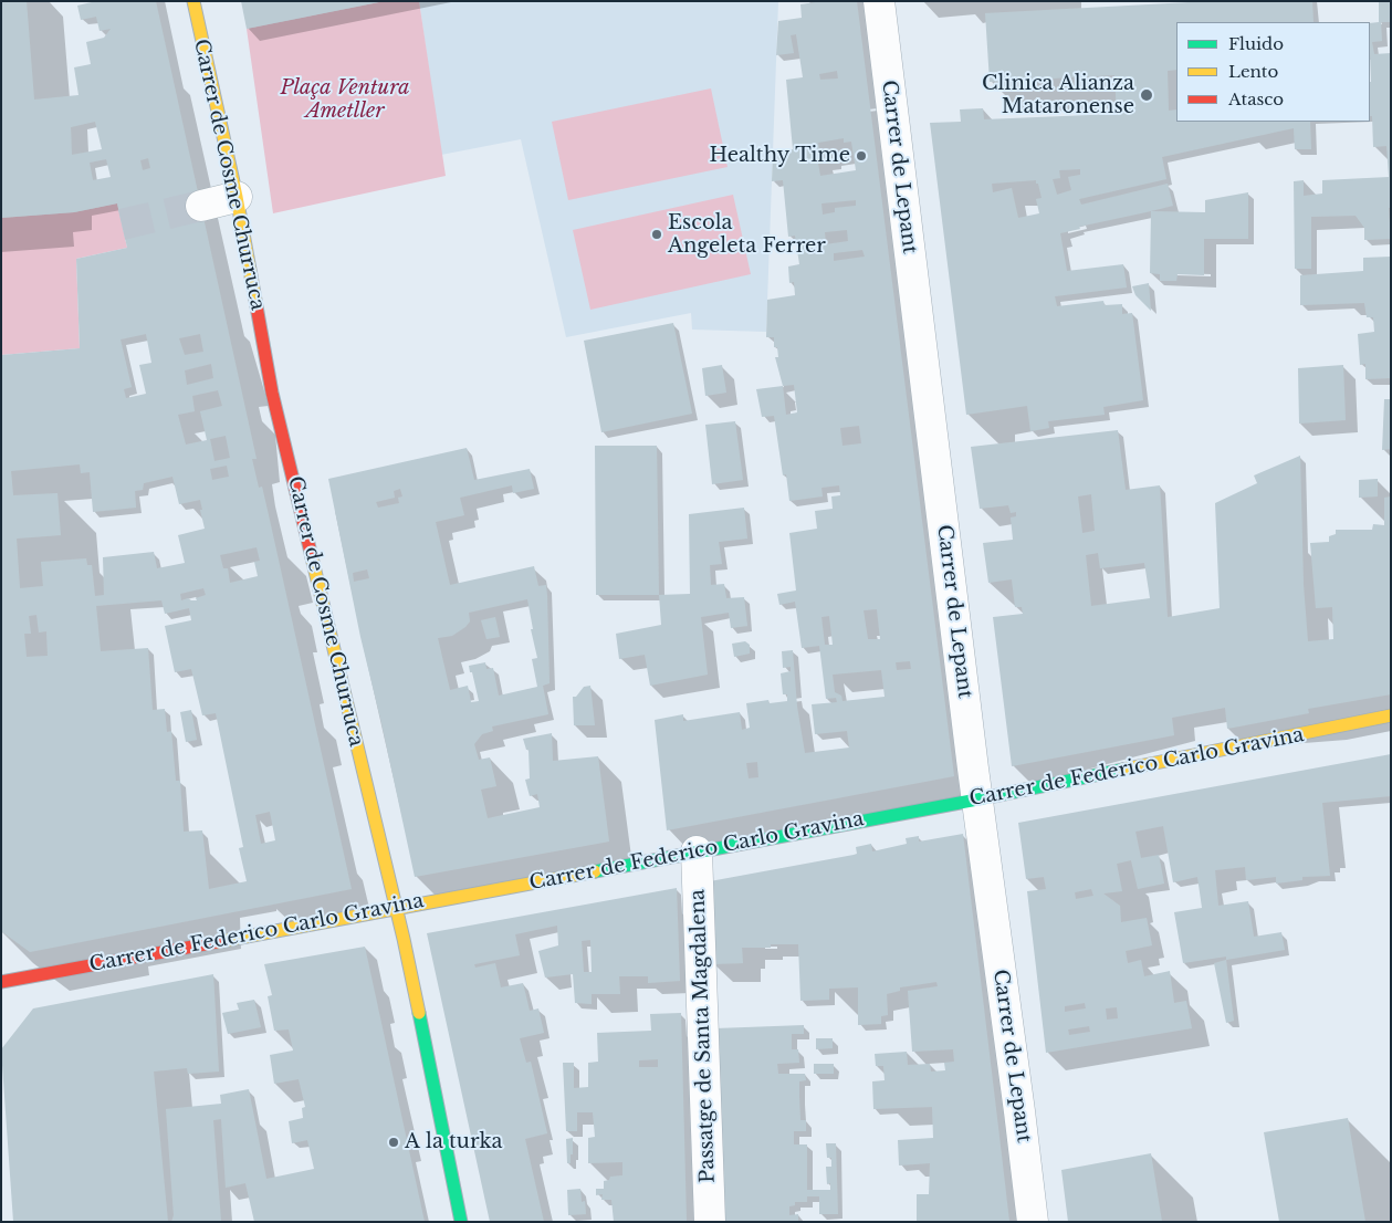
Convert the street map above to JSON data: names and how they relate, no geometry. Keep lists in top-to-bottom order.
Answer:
{
  "streets": {
    "street": [
      "Carrer de Lepant",
      "Carrer de Cosme Churruca",
      "Carrer de Federico Carlo Gravina",
      "Passatge de Santa Magdalena"
    ]
  },
  "crossings": [
    ["Carrer de Lepant", "Carrer de Federico Carlo Gravina"],
    ["Carrer de Cosme Churruca", "Carrer de Federico Carlo Gravina"],
    ["Carrer de Federico Carlo Gravina", "Passatge de Santa Magdalena"]
  ],
  "parks": ["Plaça Ventura Ametller"],
  "places": [
    "Clinica Alianza Mataronense",
    "Healthy Time",
    "Escola Angeleta Ferrer",
    "A la turka"
  ],
  "legend": ["Fluido", "Lento", "Atasco"]
}
